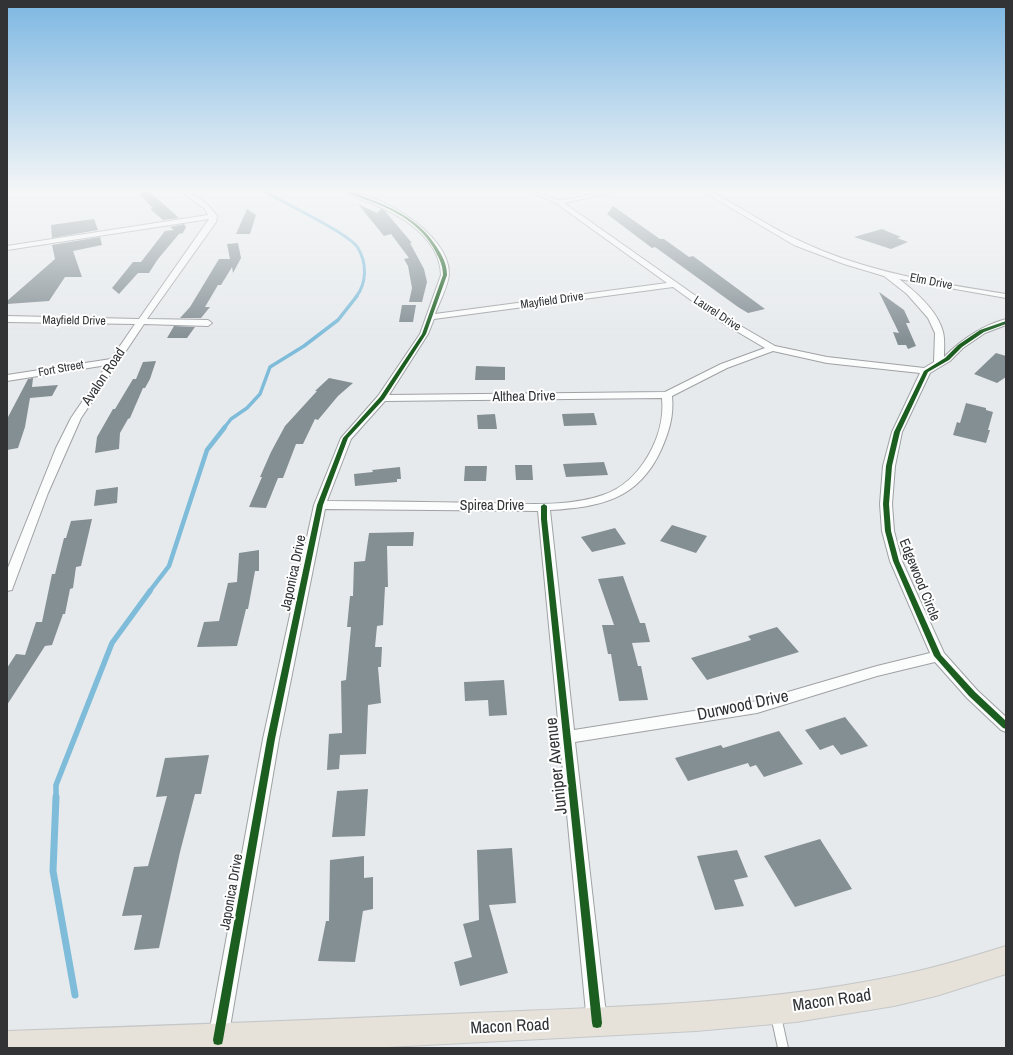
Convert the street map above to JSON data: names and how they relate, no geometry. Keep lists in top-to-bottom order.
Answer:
{
  "streets": {
    "main road": ["Macon Road"],
    "street": [
      "Elm Drive",
      "Mayfield Drive",
      "Laurel Drive",
      "Fort Street",
      "Avalon Road",
      "Althea Drive",
      "Spirea Drive",
      "Japonica Drive",
      "Edgewood Circle",
      "Durwood Drive",
      "Juniper Avenue"
    ]
  },
  "crossings": [
    ["Mayfield Drive", "Laurel Drive"],
    ["Mayfield Drive", "Avalon Road"],
    ["Mayfield Drive", "Japonica Drive"],
    ["Laurel Drive", "Edgewood Circle"],
    ["Fort Street", "Avalon Road"],
    ["Althea Drive", "Spirea Drive"],
    ["Althea Drive", "Japonica Drive"],
    ["Spirea Drive", "Japonica Drive"],
    ["Spirea Drive", "Juniper Avenue"],
    ["Japonica Drive", "Macon Road"],
    ["Edgewood Circle", "Durwood Drive"],
    ["Durwood Drive", "Juniper Avenue"],
    ["Juniper Avenue", "Macon Road"]
  ]
}
